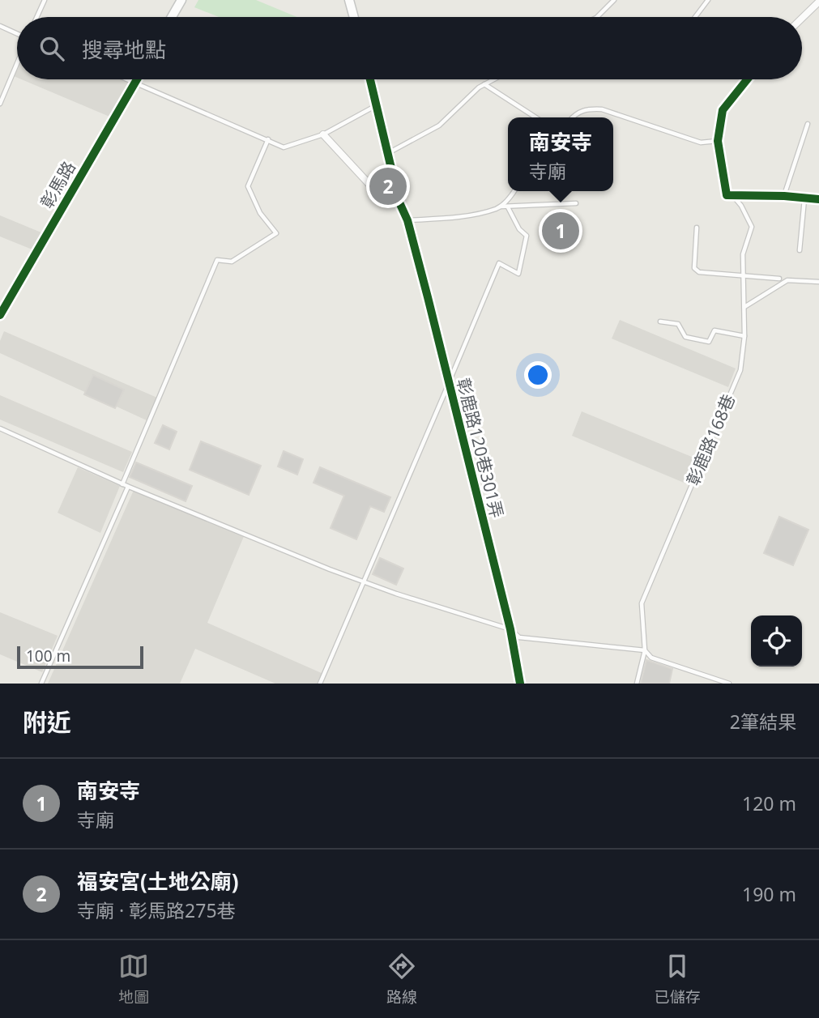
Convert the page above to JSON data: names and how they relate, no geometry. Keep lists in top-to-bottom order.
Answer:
{
  "streets": {
    "street": ["彰馬路", "彰鹿路120巷301弄"],
    "lane": ["彰鹿路168巷"]
  },
  "scale_bar": "100 m",
  "page": {
    "search": "搜尋地點",
    "popup": ["南安寺", "寺廟"],
    "pins": ["2", "1"],
    "scale": "100 m",
    "heading": ["附近", "2筆結果"],
    "list": [
      {
        "mark": "1",
        "name": "南安寺",
        "note": "寺廟",
        "value": "120 m"
      },
      {
        "mark": "2",
        "name": "福安宮(土地公廟)",
        "note": "寺廟 · 彰馬路275巷",
        "value": "190 m"
      }
    ],
    "nav": ["地圖", "路線", "已儲存"]
  }
}
